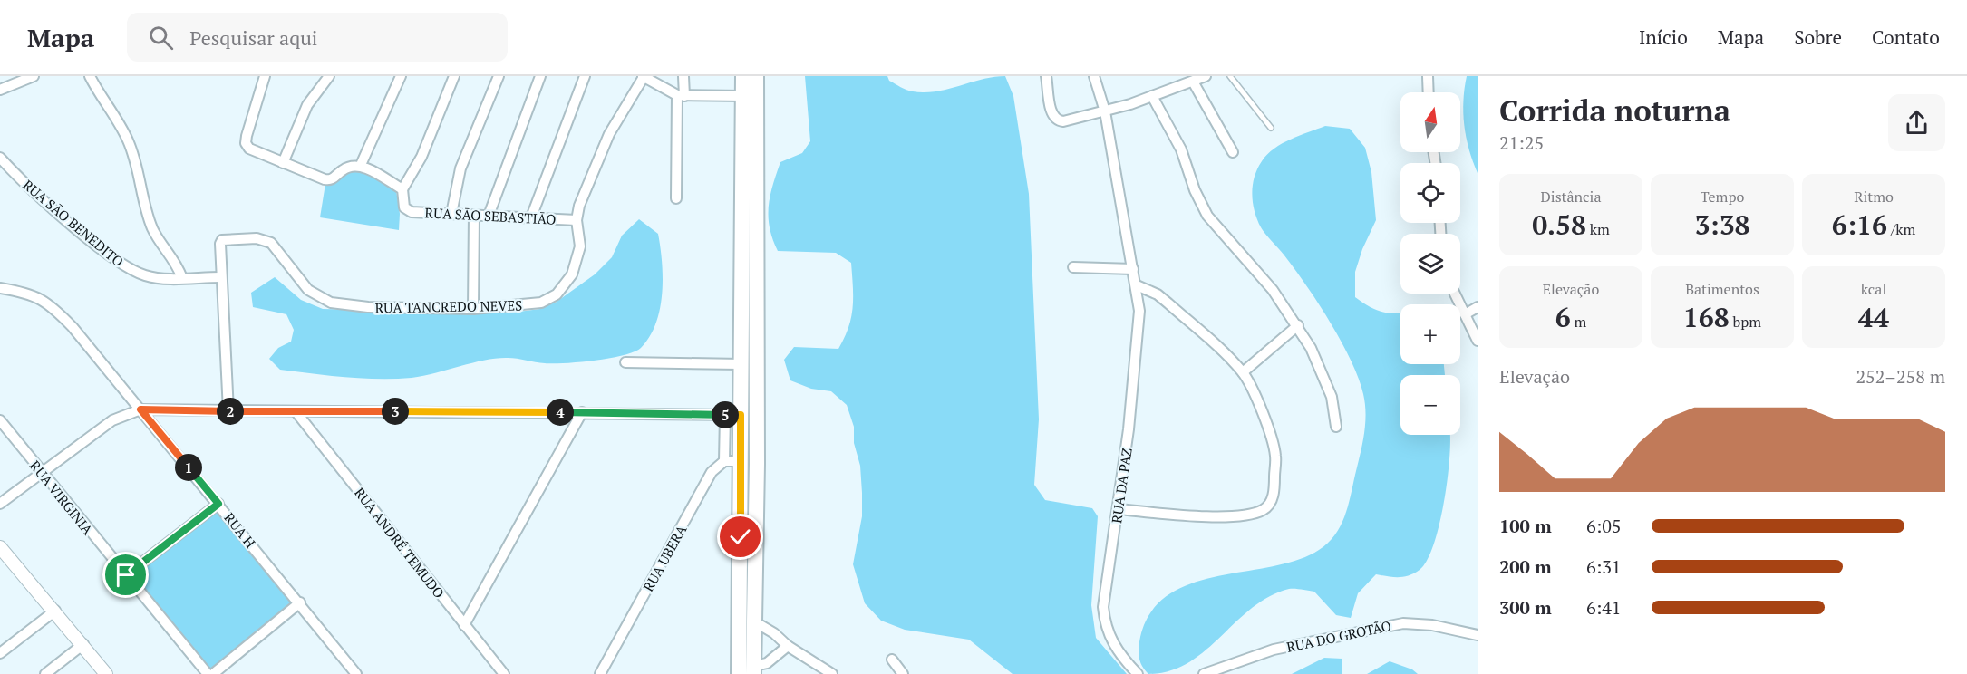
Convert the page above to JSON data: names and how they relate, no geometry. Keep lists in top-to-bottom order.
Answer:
{
  "streets": {
    "street": [
      "RUA SĀO SEBASTIĀO",
      "RUA SĀO BENEDITO",
      "RUA TANCREDO NEVES",
      "RUA DA PAZ",
      "RUA VIRGINIA",
      "RUA H",
      "RUA ANDRÉ TEMUDO",
      "RUA UBERA",
      "RUA DO GROTÃO"
    ]
  },
  "crossings": [
    ["RUA SĀO SEBASTIĀO", "RUA TANCREDO NEVES"],
    ["RUA SĀO BENEDITO", "RUA TANCREDO NEVES"]
  ],
  "north": "top",
  "page": {
    "header": "Mapa",
    "search": "Pesquisar aqui",
    "nav": [
      "Início",
      "Mapa",
      "Sobre",
      "Contato"
    ],
    "heading": ["Corrida noturna", "21:25"],
    "map_buttons": ["+", "−"],
    "stats": [
      ["Distância", "0.58 km"],
      ["Tempo", "3:38"],
      ["Ritmo", "6:16 /km"],
      ["Elevação", "6 m"],
      ["Batimentos", "168 bpm"],
      ["kcal", "44"]
    ],
    "chart": ["Elevação", "252–258 m"],
    "pins": [
      "2",
      "3",
      "4",
      "5",
      "1"
    ],
    "list": [
      {
        "name": "100 m",
        "note": "6:05"
      },
      {
        "name": "200 m",
        "note": "6:31"
      },
      {
        "name": "300 m",
        "note": "6:41"
      }
    ]
  }
}
